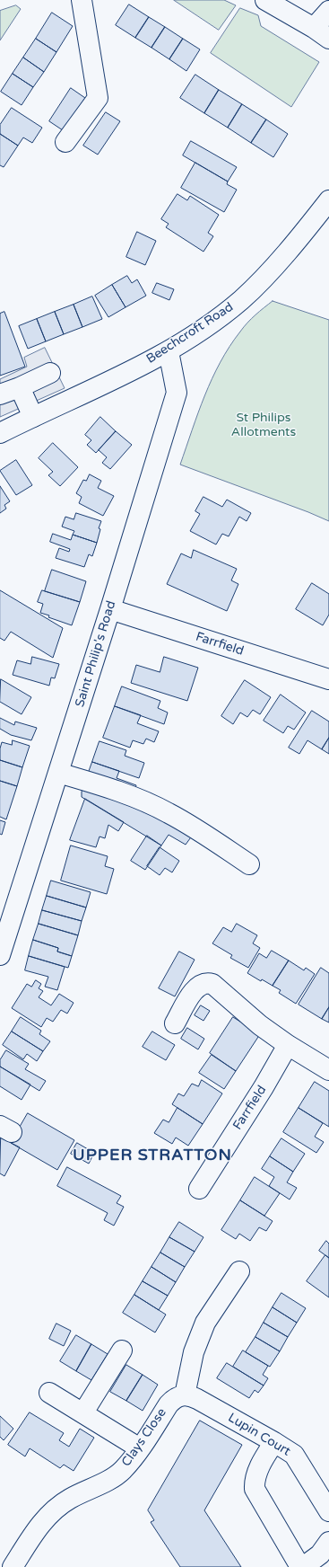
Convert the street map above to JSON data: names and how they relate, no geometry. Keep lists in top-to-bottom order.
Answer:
{
  "streets": {
    "street": [
      "Beechcroft Road",
      "Farrfield",
      "Saint Philip's Road",
      "Lupin Court",
      "Clays Close"
    ]
  },
  "crossings": [
    ["Beechcroft Road", "Saint Philip's Road"],
    ["Farrfield", "Saint Philip's Road"],
    ["Lupin Court", "Clays Close"]
  ],
  "districts": ["UPPER STRATTON"],
  "parks": ["St Philips Allotments"]
}
